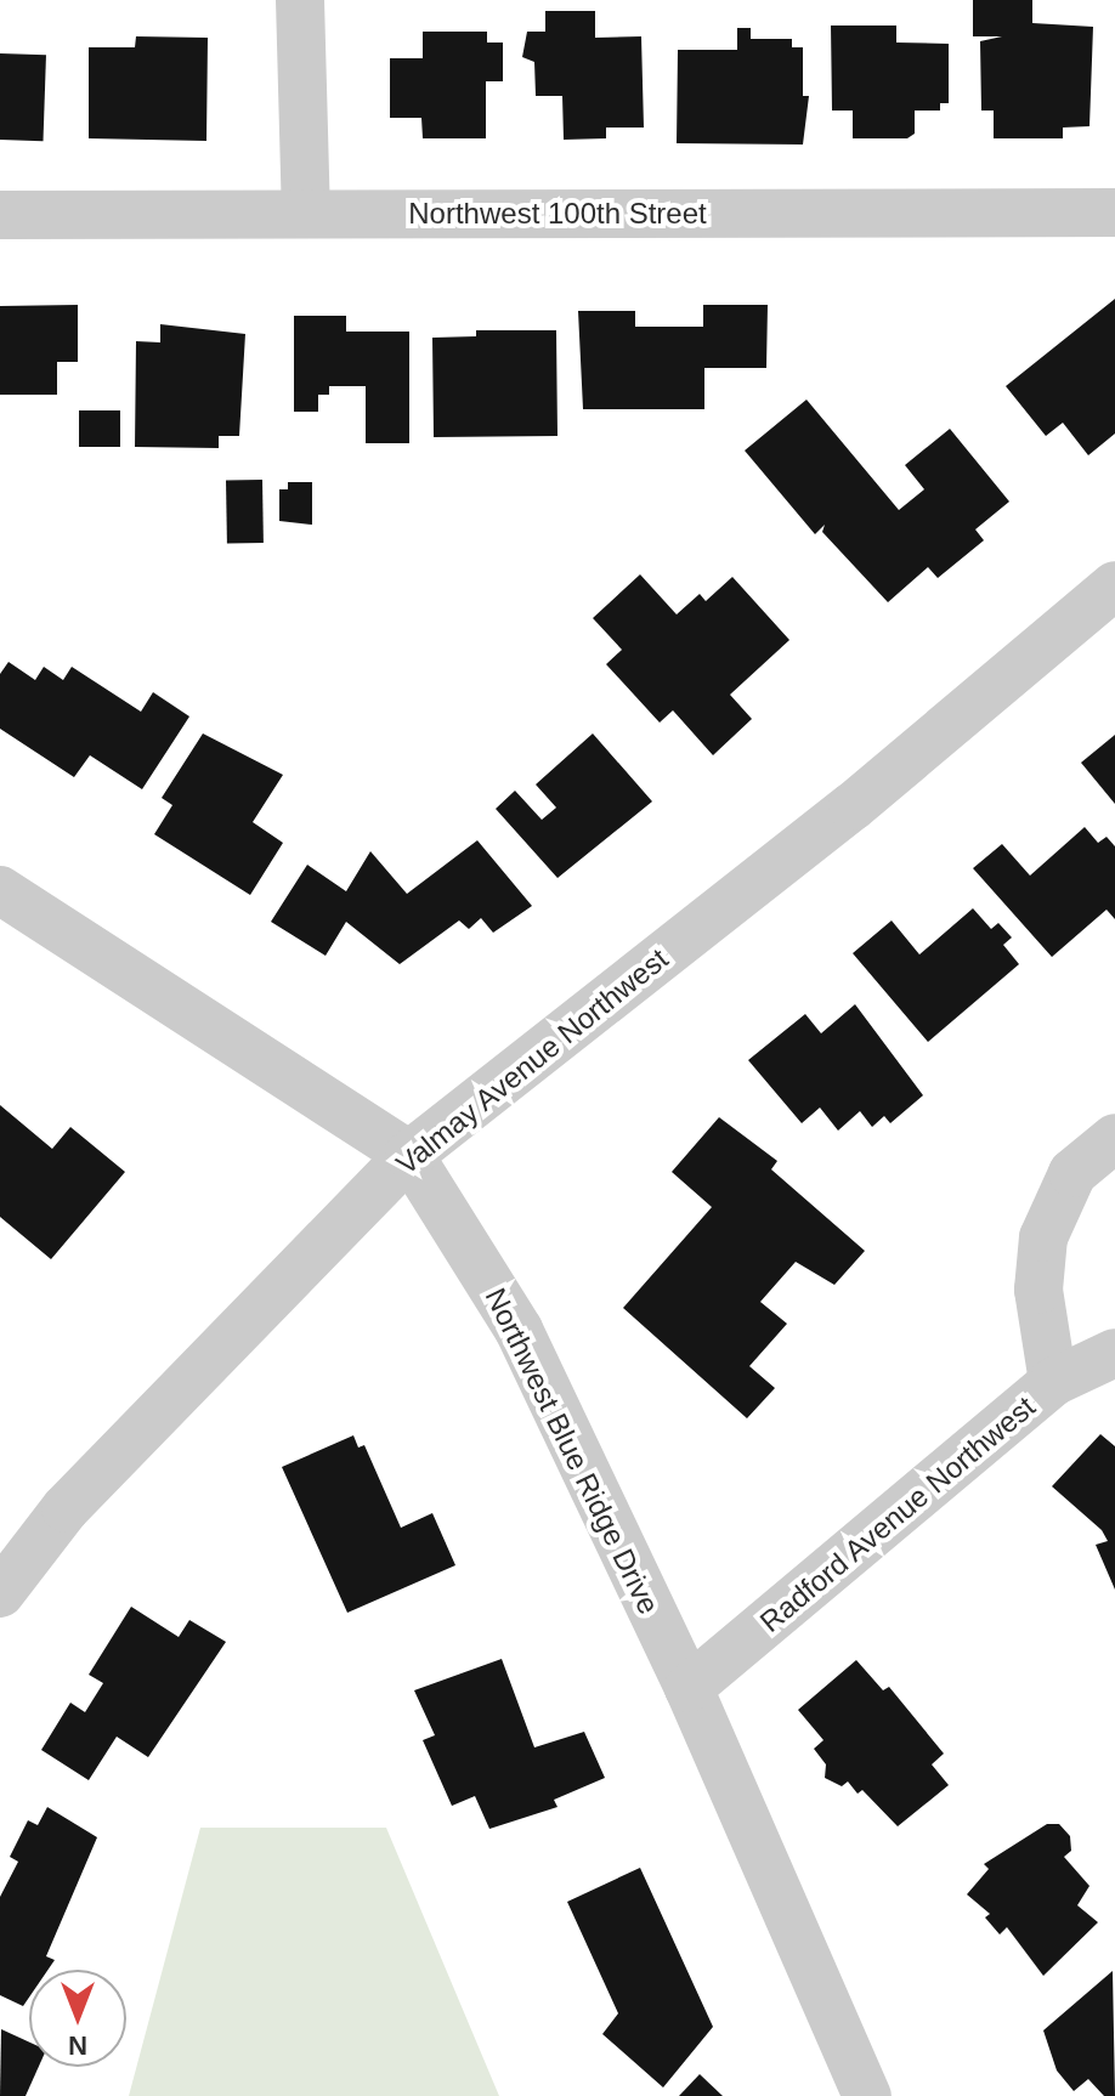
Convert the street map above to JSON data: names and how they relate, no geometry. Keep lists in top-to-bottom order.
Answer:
{
  "streets": {
    "street": [
      "Northwest 100th Street",
      "Valmay Avenue Northwest",
      "Northwest Blue Ridge Drive",
      "Radford Avenue Northwest"
    ]
  },
  "crossings": [
    ["Valmay Avenue Northwest", "Northwest Blue Ridge Drive"],
    ["Northwest Blue Ridge Drive", "Radford Avenue Northwest"]
  ],
  "north": "bottom"
}
